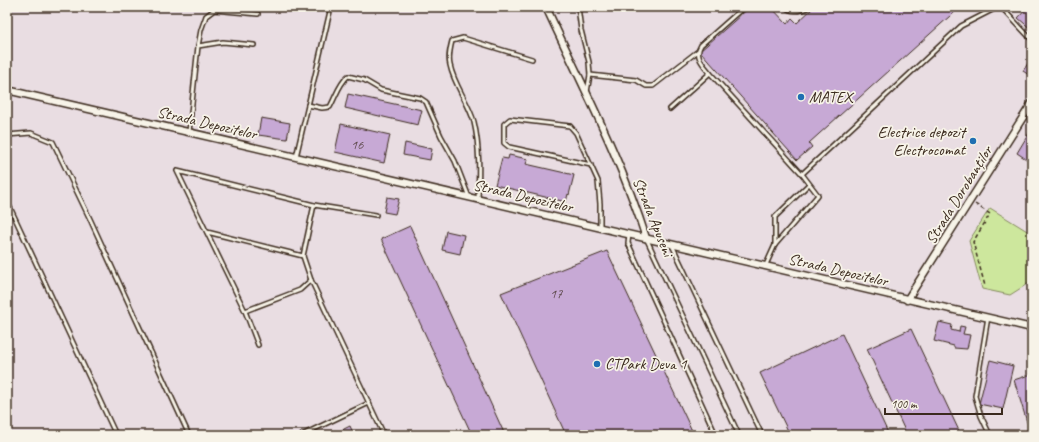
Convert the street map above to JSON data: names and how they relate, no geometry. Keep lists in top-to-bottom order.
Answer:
{
  "streets": {
    "street": ["Strada Depozitelor", "Strada Dorobanților", "Strada Apuseni"]
  },
  "crossings": [
    ["Strada Depozitelor", "Strada Dorobanților"],
    ["Strada Depozitelor", "Strada Apuseni"]
  ],
  "places": ["MATEX", "Electrice depozit Electrocomat", "CTPark Deva 1"],
  "house_numbers": ["16", "17"],
  "scale_bar": "100 m"
}
